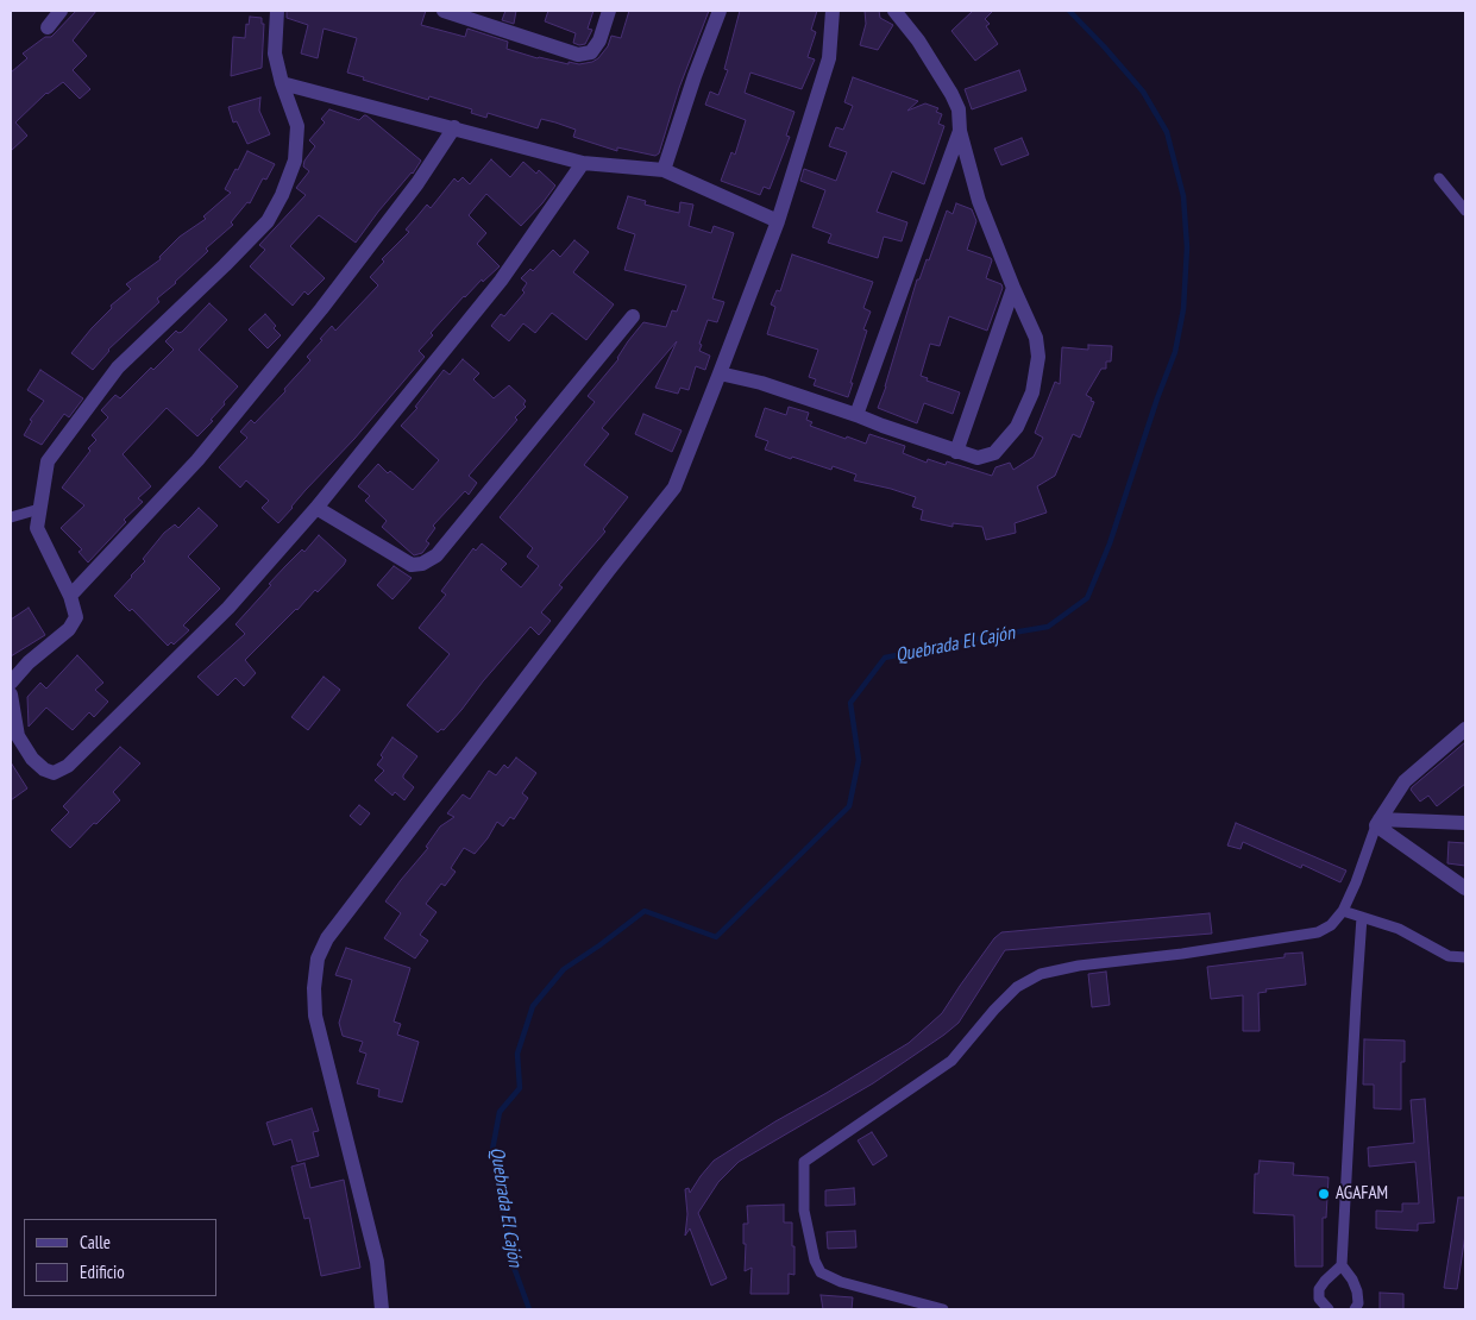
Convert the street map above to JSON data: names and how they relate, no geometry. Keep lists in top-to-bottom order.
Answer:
{
  "water": ["Quebrada El Cajón"],
  "places": ["AGAFAM"],
  "legend": ["Calle", "Edificio"]
}
